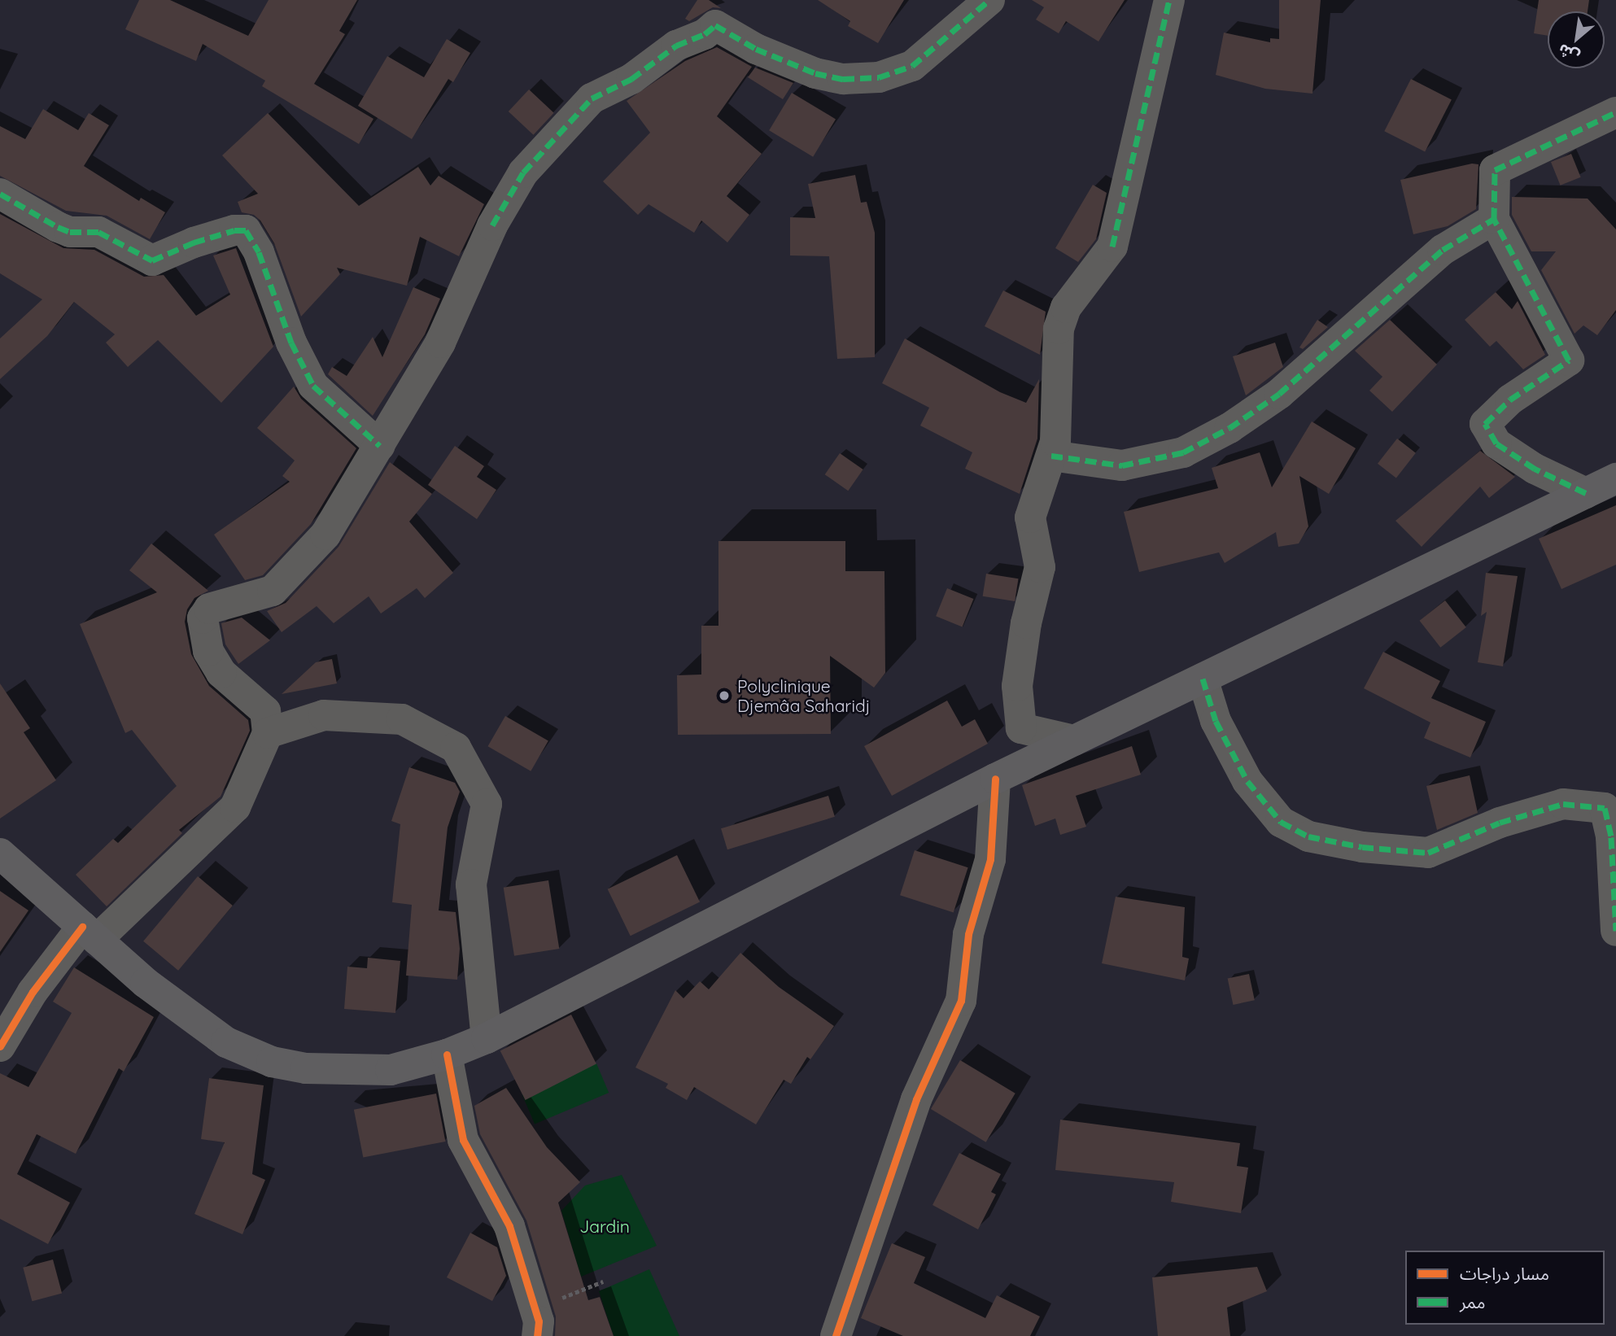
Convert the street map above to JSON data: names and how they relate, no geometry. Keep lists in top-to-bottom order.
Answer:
{
  "parks": ["Jardin"],
  "places": ["Polyclinique Djemâa Saharidj"],
  "legend": ["مسار دراجات", "ممر"],
  "north": "bottom left"
}
